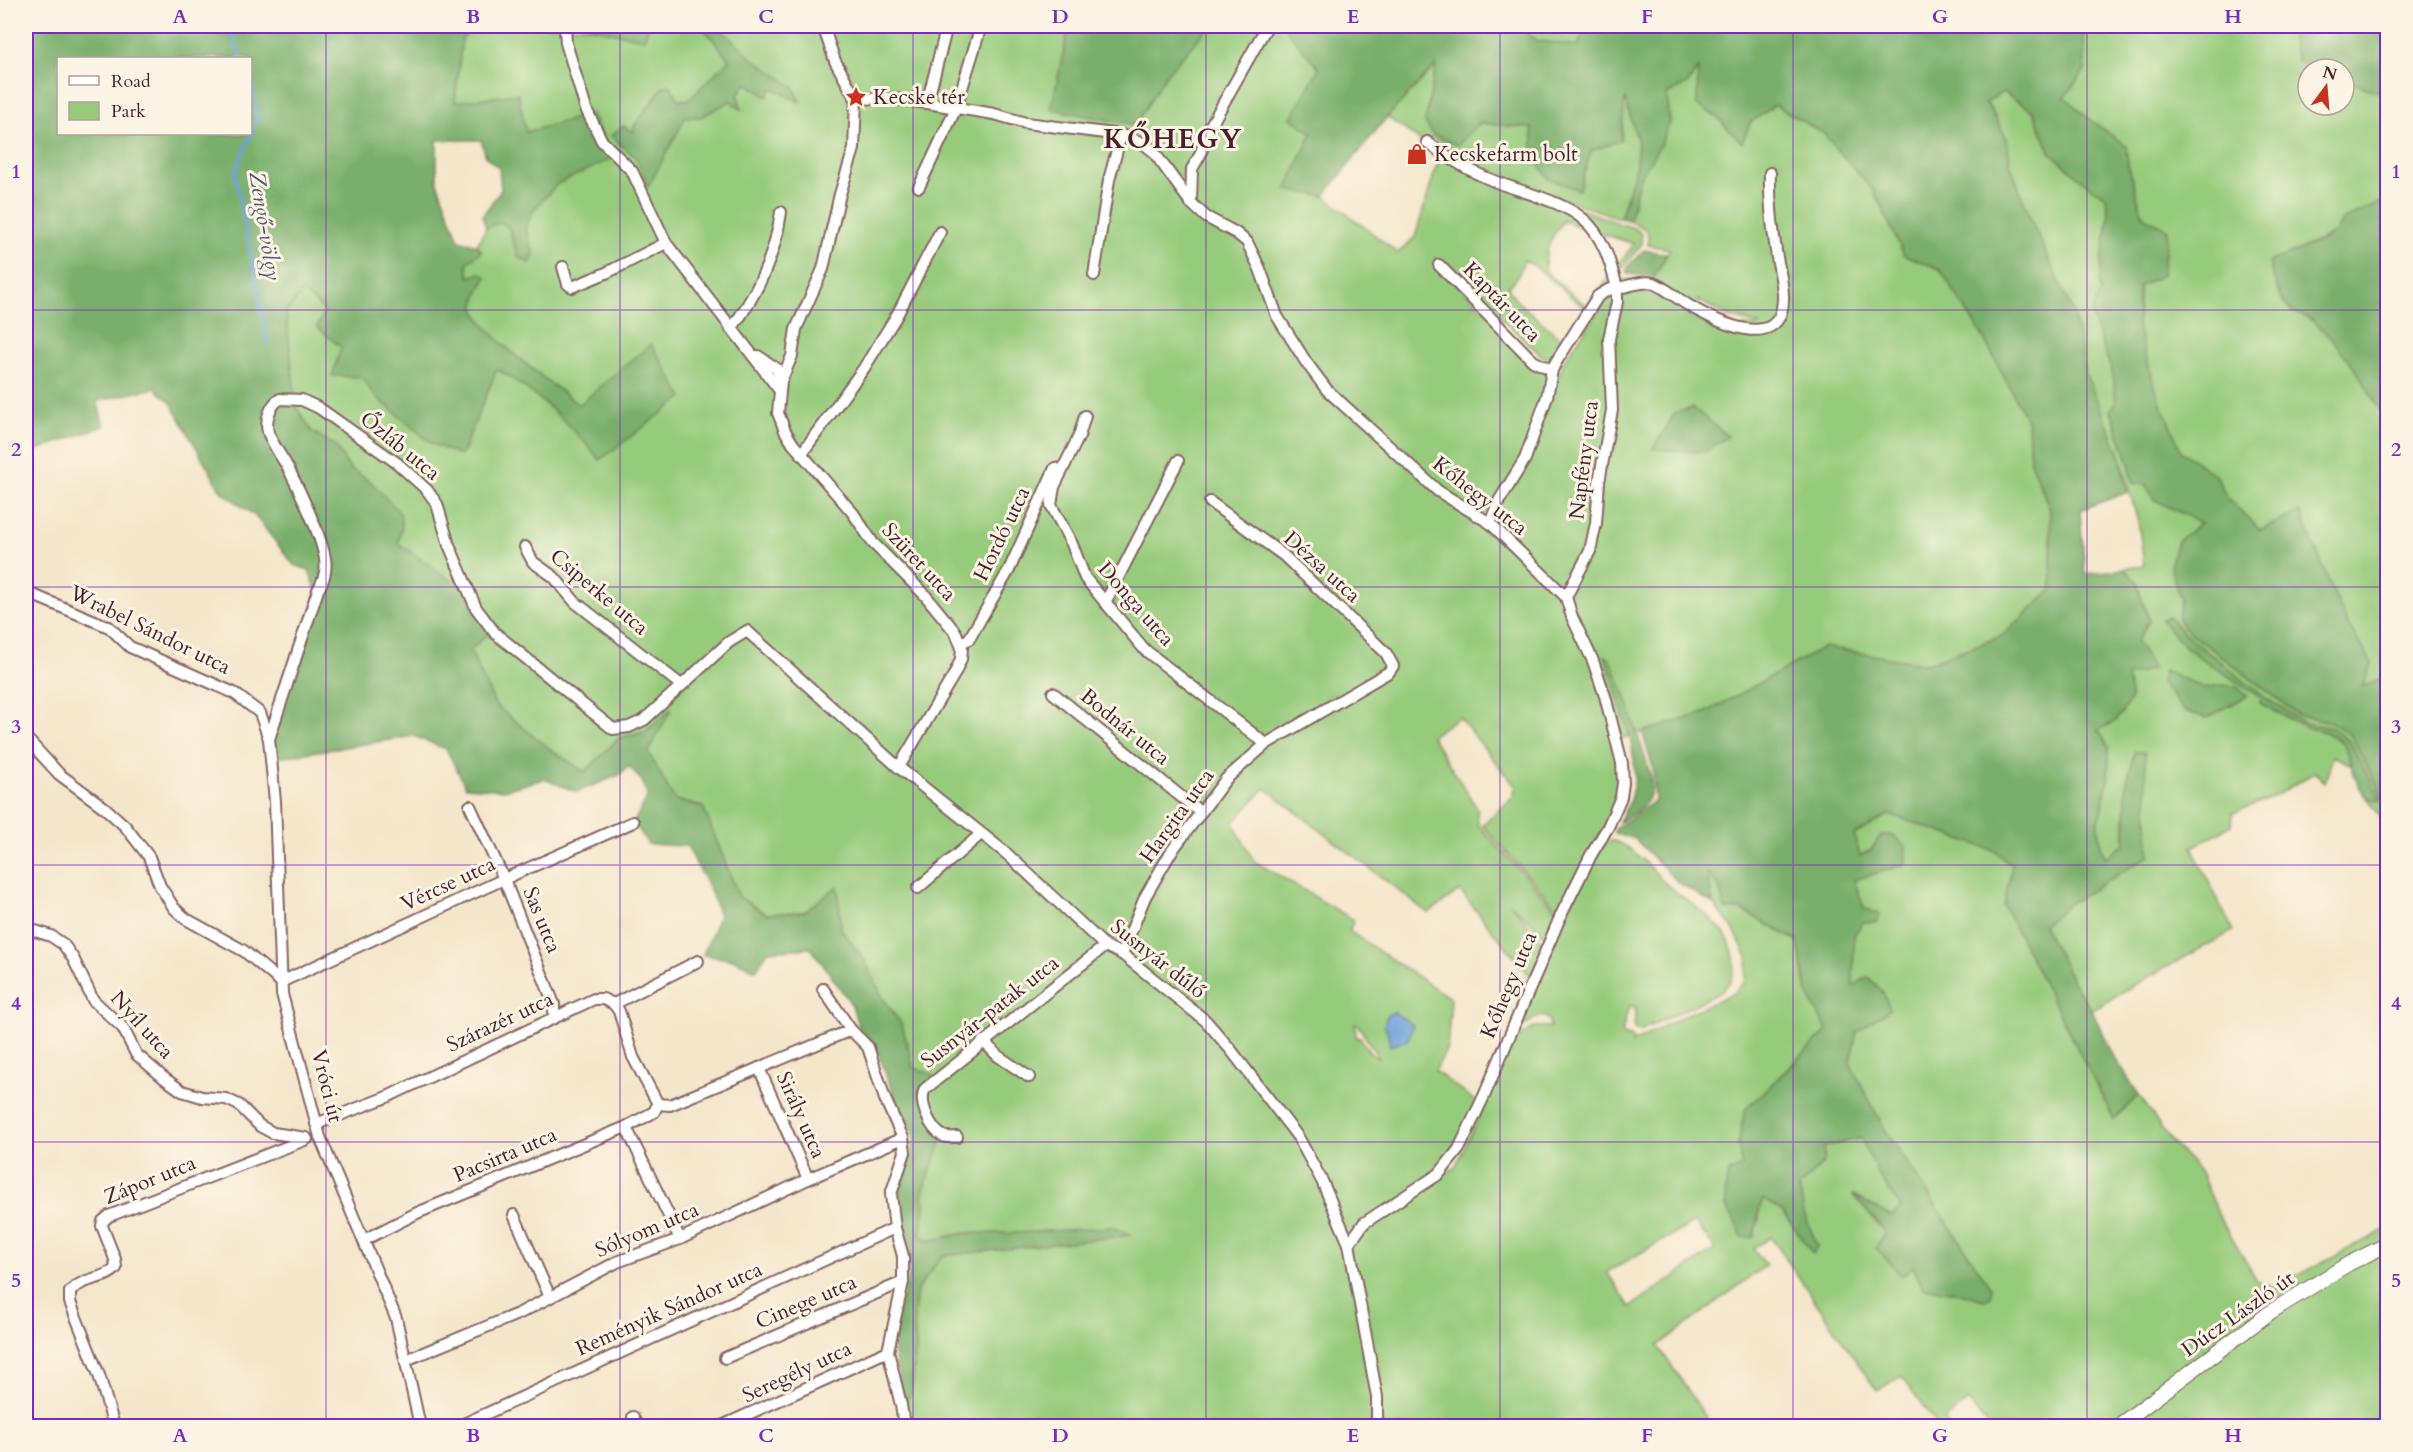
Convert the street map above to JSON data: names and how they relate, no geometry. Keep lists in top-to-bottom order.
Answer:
{
  "streets": {
    "street": [
      "Kaptár utca",
      "Őzláb utca",
      "Napfény utca",
      "Kőhegy utca",
      "Hordó utca",
      "Szüret utca",
      "Dézsa utca",
      "Csiperke utca",
      "Donga utca",
      "Wrabel Sándor utca",
      "Bodnár utca",
      "Hargita utca",
      "Vércse utca",
      "Sas utca",
      "Susnyár dűlő",
      "Susnyár-patak utca",
      "Szárazér utca",
      "Nyíl utca",
      "Vróci út",
      "Sirály utca",
      "Pacsirta utca",
      "Zápor utca",
      "Sólyom utca",
      "Cinege utca",
      "Reményik Sándor utca",
      "Dúcz László út",
      "Seregély utca"
    ]
  },
  "crossings": [
    ["Őzláb utca", "Csiperke utca"],
    ["Őzláb utca", "Wrabel Sándor utca"],
    ["Őzláb utca", "Susnyár dűlő"],
    ["Őzláb utca", "Vróci út"],
    ["Napfény utca", "Kőhegy utca"],
    ["Kőhegy utca", "Szüret utca"],
    ["Kőhegy utca", "Susnyár dűlő"],
    ["Hordó utca", "Szüret utca"],
    ["Hordó utca", "Donga utca"],
    ["Dézsa utca", "Hargita utca"],
    ["Donga utca", "Hargita utca"],
    ["Wrabel Sándor utca", "Vróci út"],
    ["Bodnár utca", "Hargita utca"],
    ["Hargita utca", "Susnyár dűlő"],
    ["Vércse utca", "Sas utca"],
    ["Vércse utca", "Vróci út"],
    ["Sas utca", "Szárazér utca"],
    ["Susnyár dűlő", "Susnyár-patak utca"],
    ["Szárazér utca", "Vróci út"],
    ["Nyíl utca", "Vróci út"],
    ["Nyíl utca", "Zápor utca"],
    ["Vróci út", "Pacsirta utca"],
    ["Vróci út", "Sólyom utca"],
    ["Sirály utca", "Sólyom utca"]
  ],
  "districts": ["KŐHEGY"],
  "water": ["Zengő-völgy"],
  "places": {
    "place": ["Kecske tér"],
    "shop": ["Kecskefarm bolt"]
  },
  "legend": ["Road", "Park"],
  "north": "top",
  "grid": {
    "columns": [
      "A",
      "B",
      "C",
      "D",
      "E",
      "F",
      "G",
      "H"
    ],
    "rows": [
      "1",
      "2",
      "3",
      "4",
      "5"
    ]
  }
}
